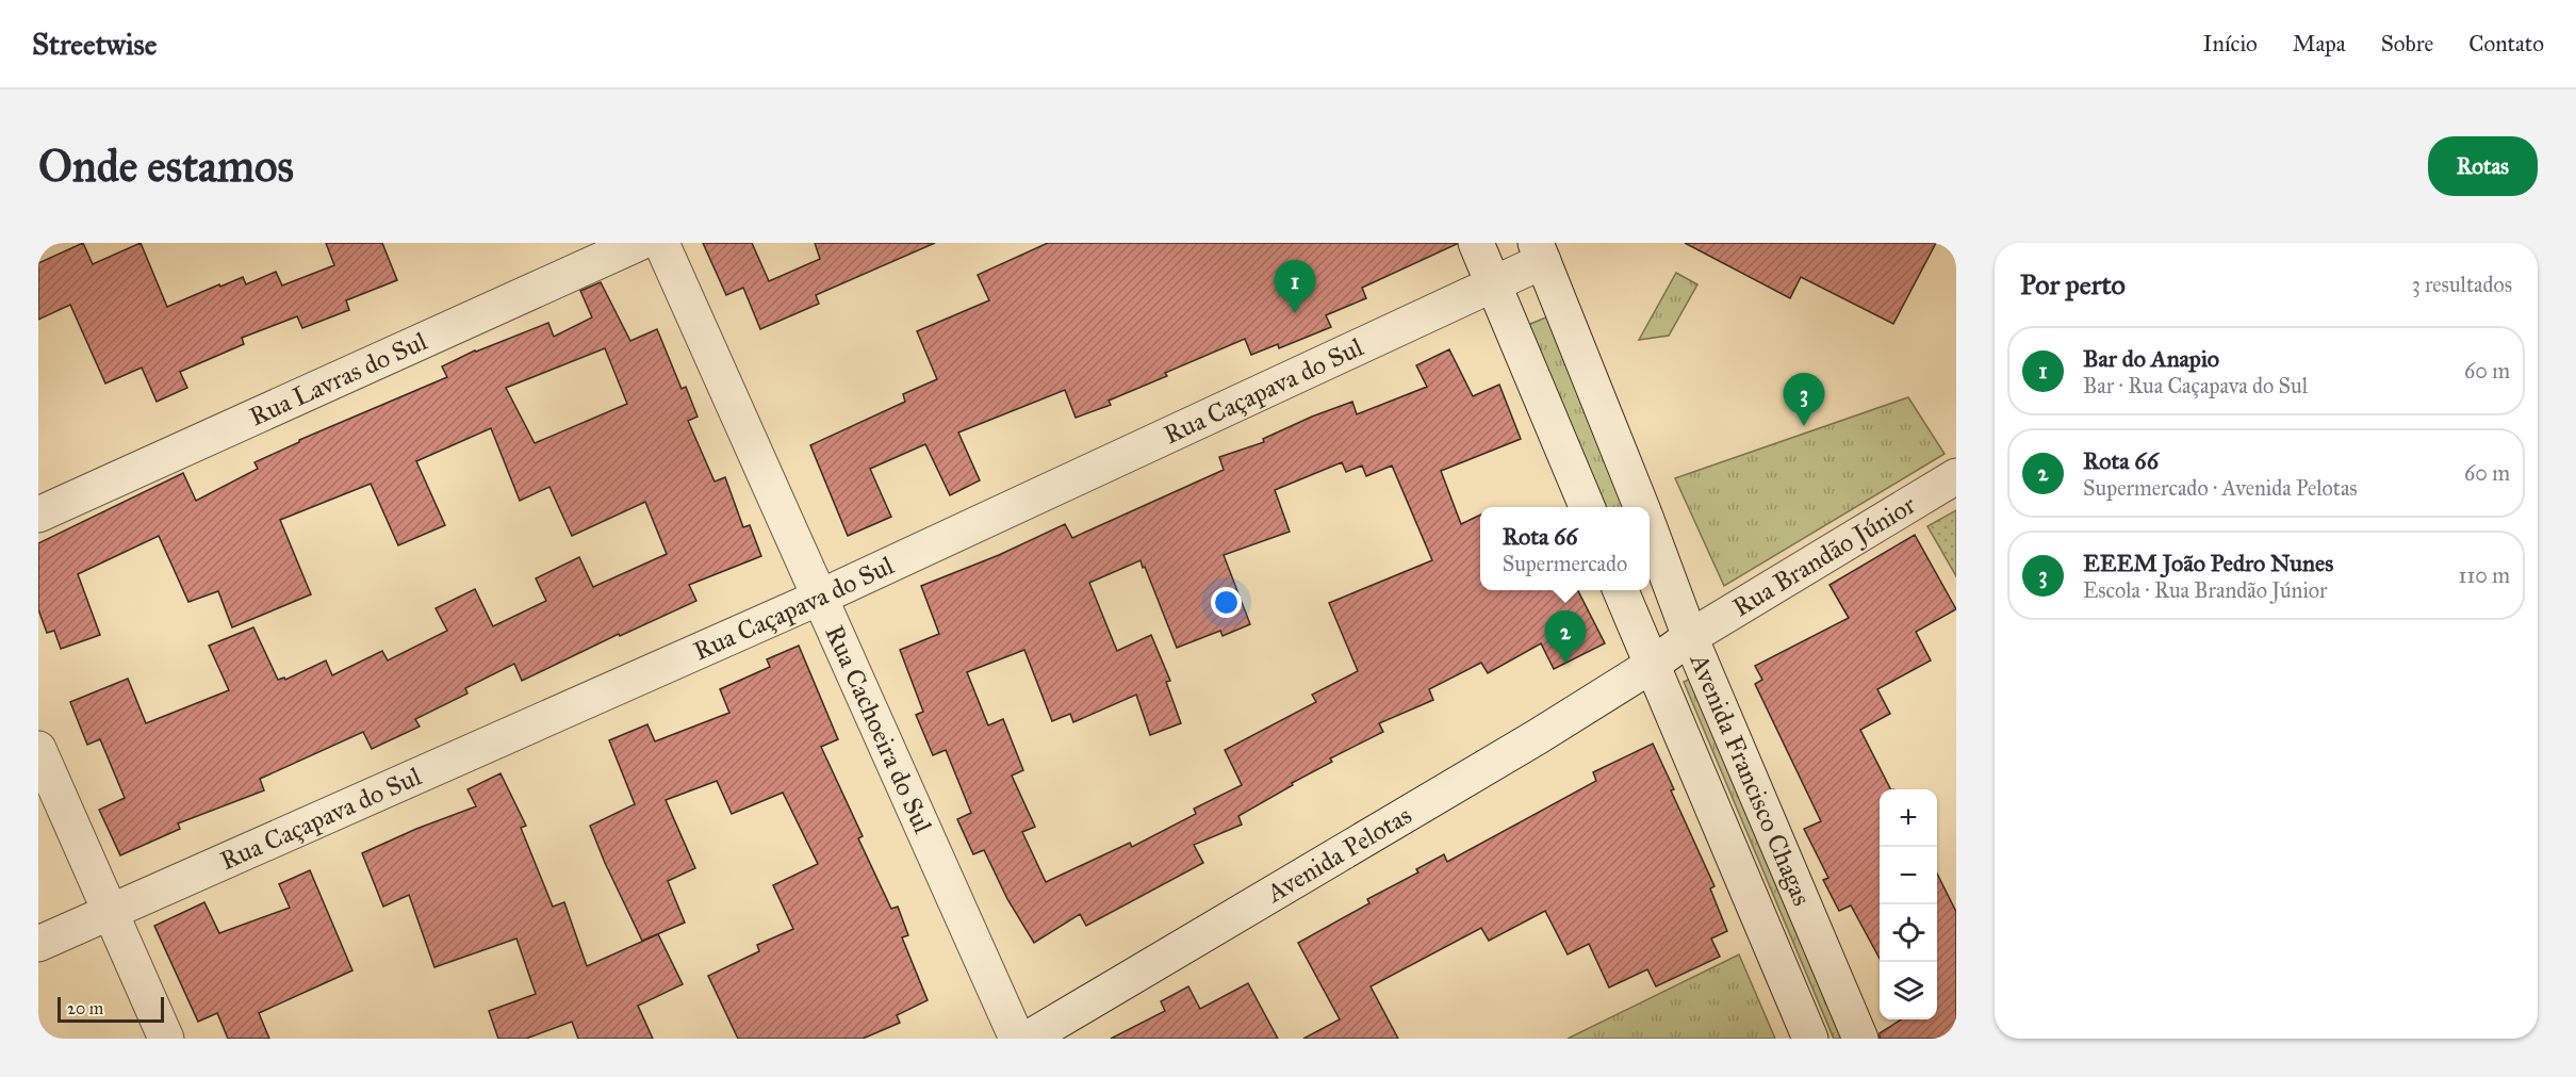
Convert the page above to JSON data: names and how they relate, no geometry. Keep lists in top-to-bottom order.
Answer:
{
  "streets": {
    "street": [
      "Rua Lavras do Sul",
      "Rua Caçapava do Sul",
      "Rua Brandão Júnior",
      "Rua Cachoeira do Sul",
      "Avenida Francisco Chagas",
      "Avenida Pelotas"
    ]
  },
  "crossings": [
    ["Rua Caçapava do Sul", "Rua Cachoeira do Sul"],
    ["Rua Brandão Júnior", "Avenida Francisco Chagas"],
    ["Rua Brandão Júnior", "Avenida Pelotas"],
    ["Avenida Francisco Chagas", "Avenida Pelotas"]
  ],
  "scale_bar": "20 m",
  "page": {
    "header": "Streetwise",
    "nav": [
      "Início",
      "Mapa",
      "Sobre",
      "Contato"
    ],
    "buttons": "Rotas",
    "title": "Onde estamos",
    "heading": ["Por perto", "3 resultados"],
    "pins": ["1", "3", "2"],
    "list": [
      {
        "mark": "1",
        "name": "Bar do Anapio",
        "note": "Bar · Rua Caçapava do Sul",
        "value": "60 m"
      },
      {
        "mark": "2",
        "name": "Rota 66",
        "note": "Supermercado · Avenida Pelotas",
        "value": "60 m"
      },
      {
        "mark": "3",
        "name": "EEEM João Pedro Nunes",
        "note": "Escola · Rua Brandão Júnior",
        "value": "110 m"
      }
    ],
    "popup": ["Rota 66", "Supermercado"],
    "map_buttons": ["+", "−"],
    "scale": "20 m"
  }
}
